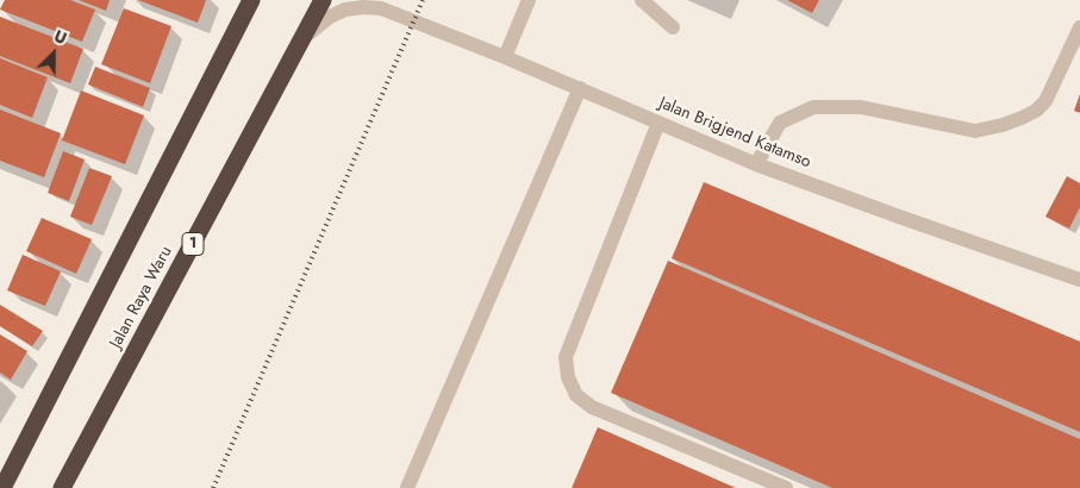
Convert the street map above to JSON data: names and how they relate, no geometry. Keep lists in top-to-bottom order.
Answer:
{
  "streets": {
    "highway": ["1", "Jalan Raya Waru"],
    "street": ["Jalan Brigjend Katamso"]
  },
  "crossings": [
    ["Jalan Brigjend Katamso", "Jalan Raya Waru"]
  ],
  "north": "top right"
}
